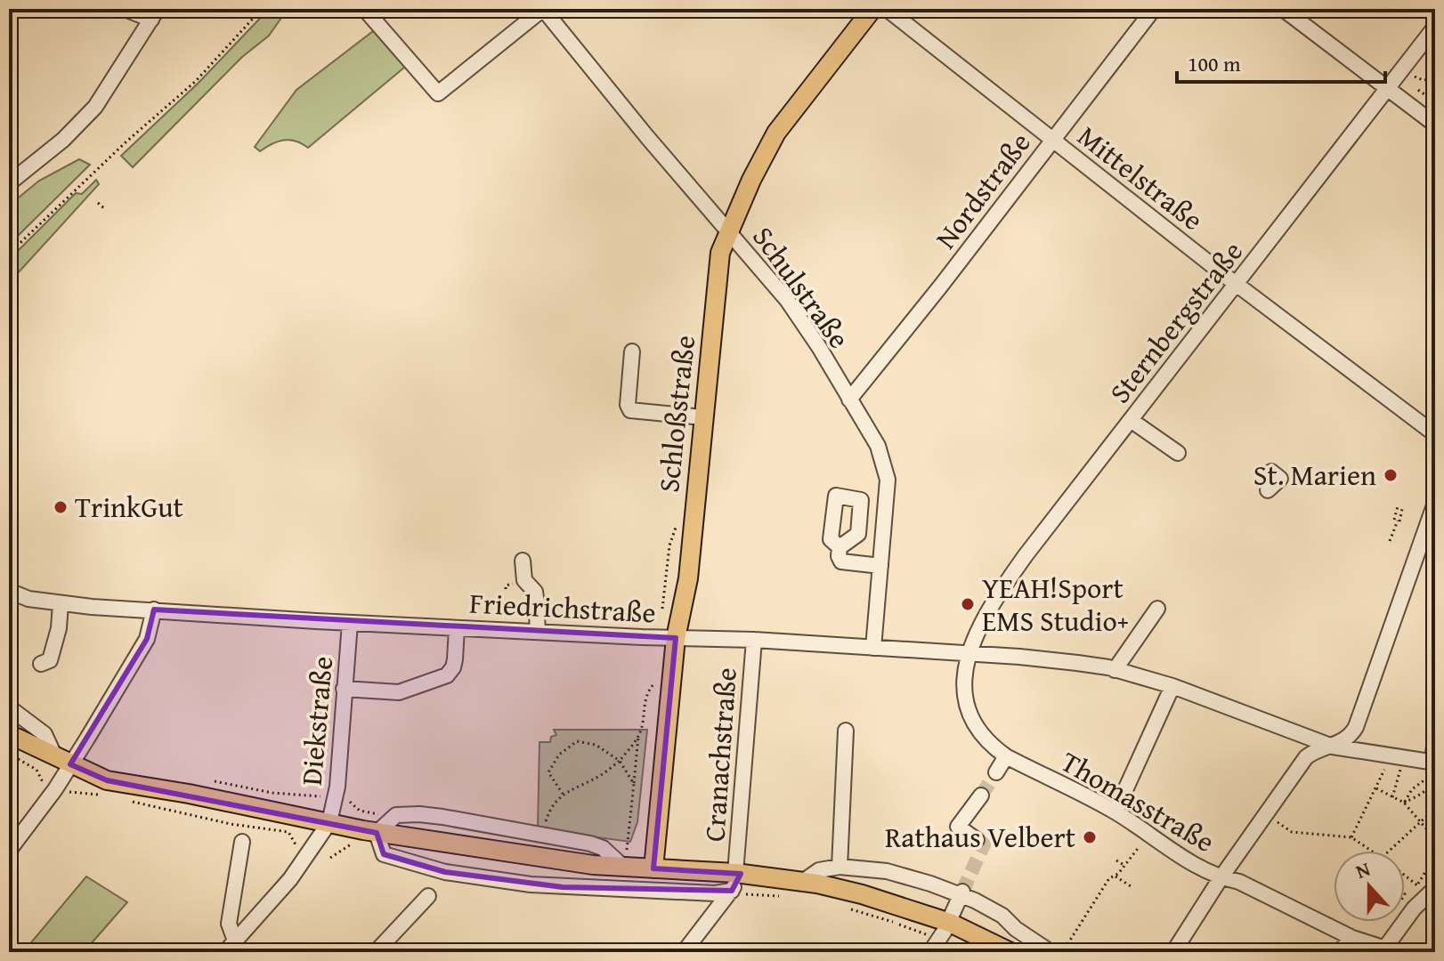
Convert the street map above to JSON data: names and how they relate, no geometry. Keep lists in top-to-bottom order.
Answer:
{
  "streets": {
    "main road": ["Schloßstraße"],
    "street": [
      "Mittelstraße",
      "Nordstraße",
      "Schulstraße",
      "Sternbergstraße",
      "Friedrichstraße",
      "Diekstraße",
      "Cranachstraße",
      "Thomasstraße"
    ]
  },
  "crossings": [
    ["Mittelstraße", "Nordstraße"],
    ["Mittelstraße", "Sternbergstraße"],
    ["Nordstraße", "Schulstraße"],
    ["Schulstraße", "Schloßstraße"],
    ["Schulstraße", "Friedrichstraße"],
    ["Sternbergstraße", "Friedrichstraße"],
    ["Sternbergstraße", "Thomasstraße"],
    ["Schloßstraße", "Friedrichstraße"],
    ["Friedrichstraße", "Diekstraße"],
    ["Friedrichstraße", "Cranachstraße"],
    ["Friedrichstraße", "Thomasstraße"]
  ],
  "places": [
    "St. Marien",
    "TrinkGut",
    "YEAH!Sport EMS Studio+",
    "Rathaus Velbert"
  ],
  "scale_bar": "100 m",
  "north": "top"
}
